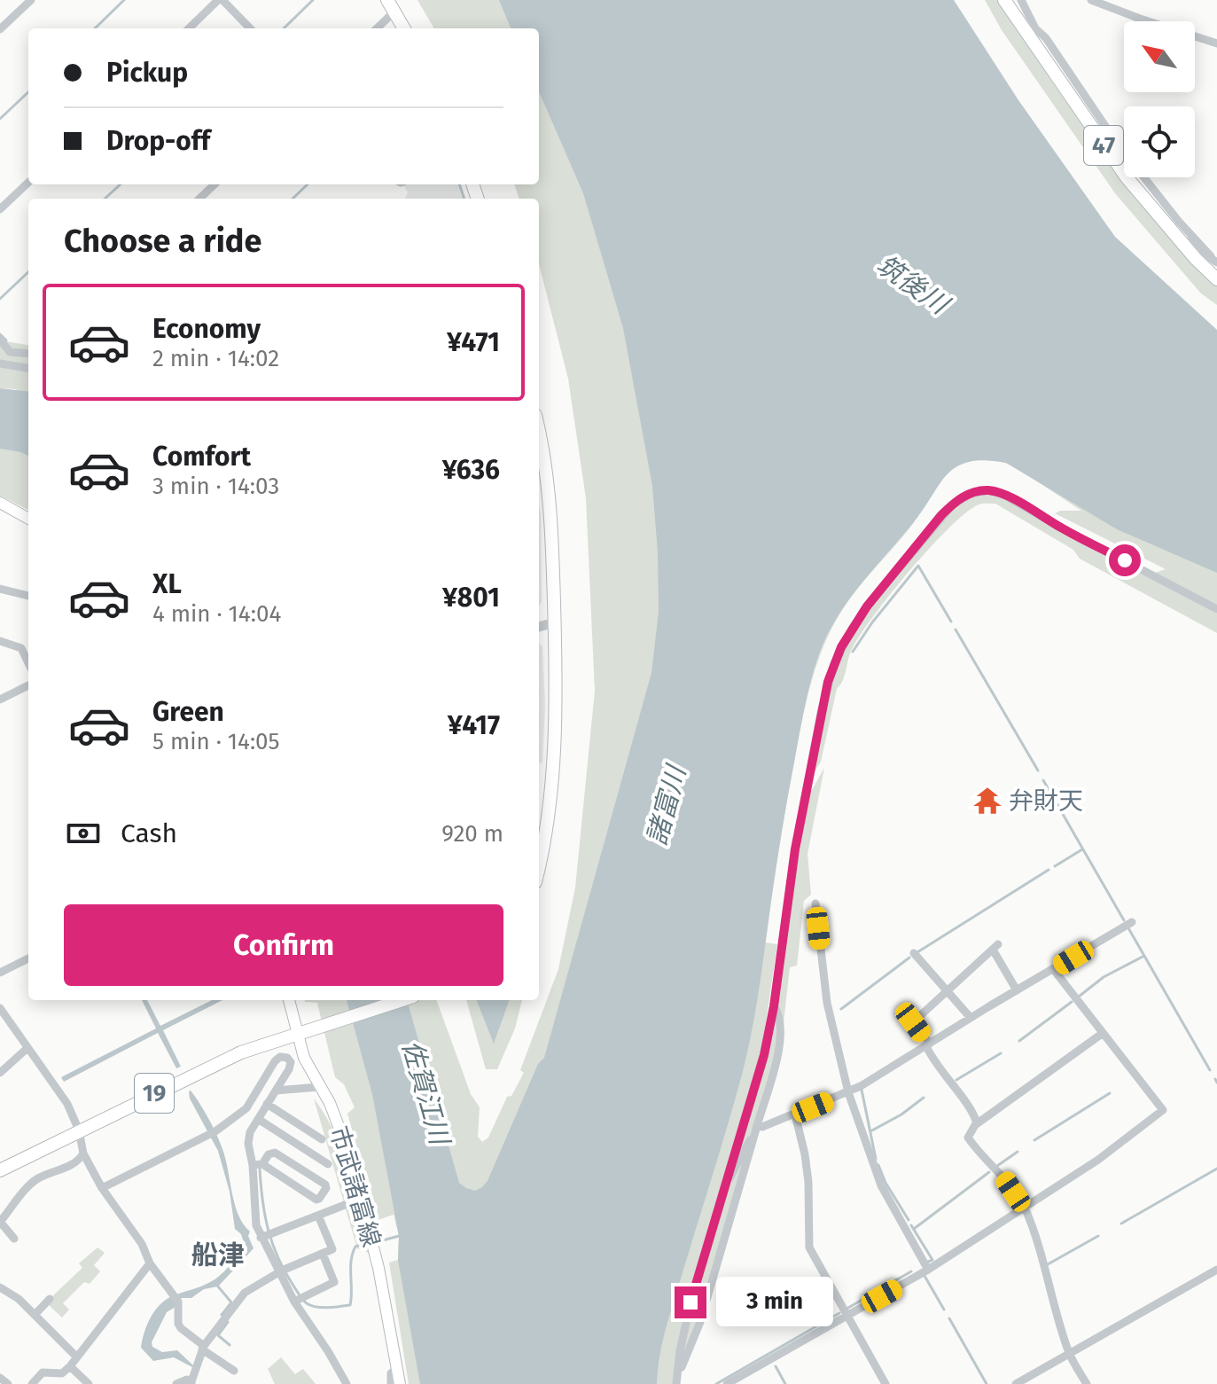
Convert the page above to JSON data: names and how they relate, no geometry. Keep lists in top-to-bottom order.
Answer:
{
  "streets": {
    "main road": ["47", "19", "市武諸富線"]
  },
  "crossings": [
    ["19", "市武諸富線"]
  ],
  "districts": ["船津"],
  "water": ["筑後川", "諸富川", "佐賀江川"],
  "places": {
    "temple": ["弁財天"]
  },
  "north": "top left",
  "page": {
    "banner": ["Pickup", "Drop-off"],
    "heading": "Choose a ride",
    "list": [
      {
        "name": "Economy",
        "note": "2 min · 14:02",
        "value": "¥471"
      },
      {
        "name": "Comfort",
        "note": "3 min · 14:03",
        "value": "¥636"
      },
      {
        "name": "XL",
        "note": "4 min · 14:04",
        "value": "¥801"
      },
      {
        "name": "Green",
        "note": "5 min · 14:05",
        "value": "¥417"
      }
    ],
    "pay": ["Cash", "920 m"],
    "buttons": "Confirm",
    "bubble": "3 min"
  }
}
